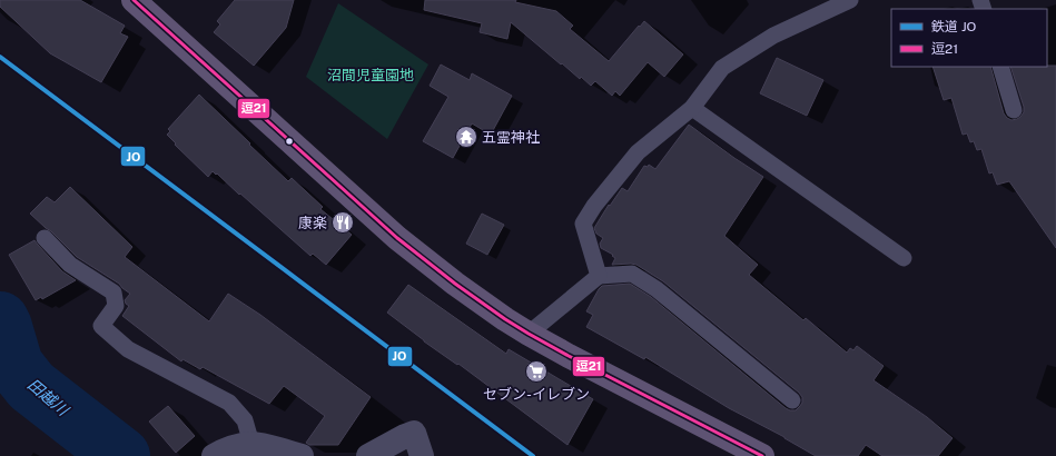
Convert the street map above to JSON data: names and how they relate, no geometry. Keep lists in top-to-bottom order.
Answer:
{
  "water": ["田越川"],
  "parks": ["沼間児童園地"],
  "places": {
    "temple": ["五霊神社"],
    "restaurant": ["康楽"],
    "supermarket": ["セブン-イレブン"]
  },
  "lines": ["transit line 逗21", "rail line JO"],
  "legend": ["鉄道 JO", "逗21"]
}
